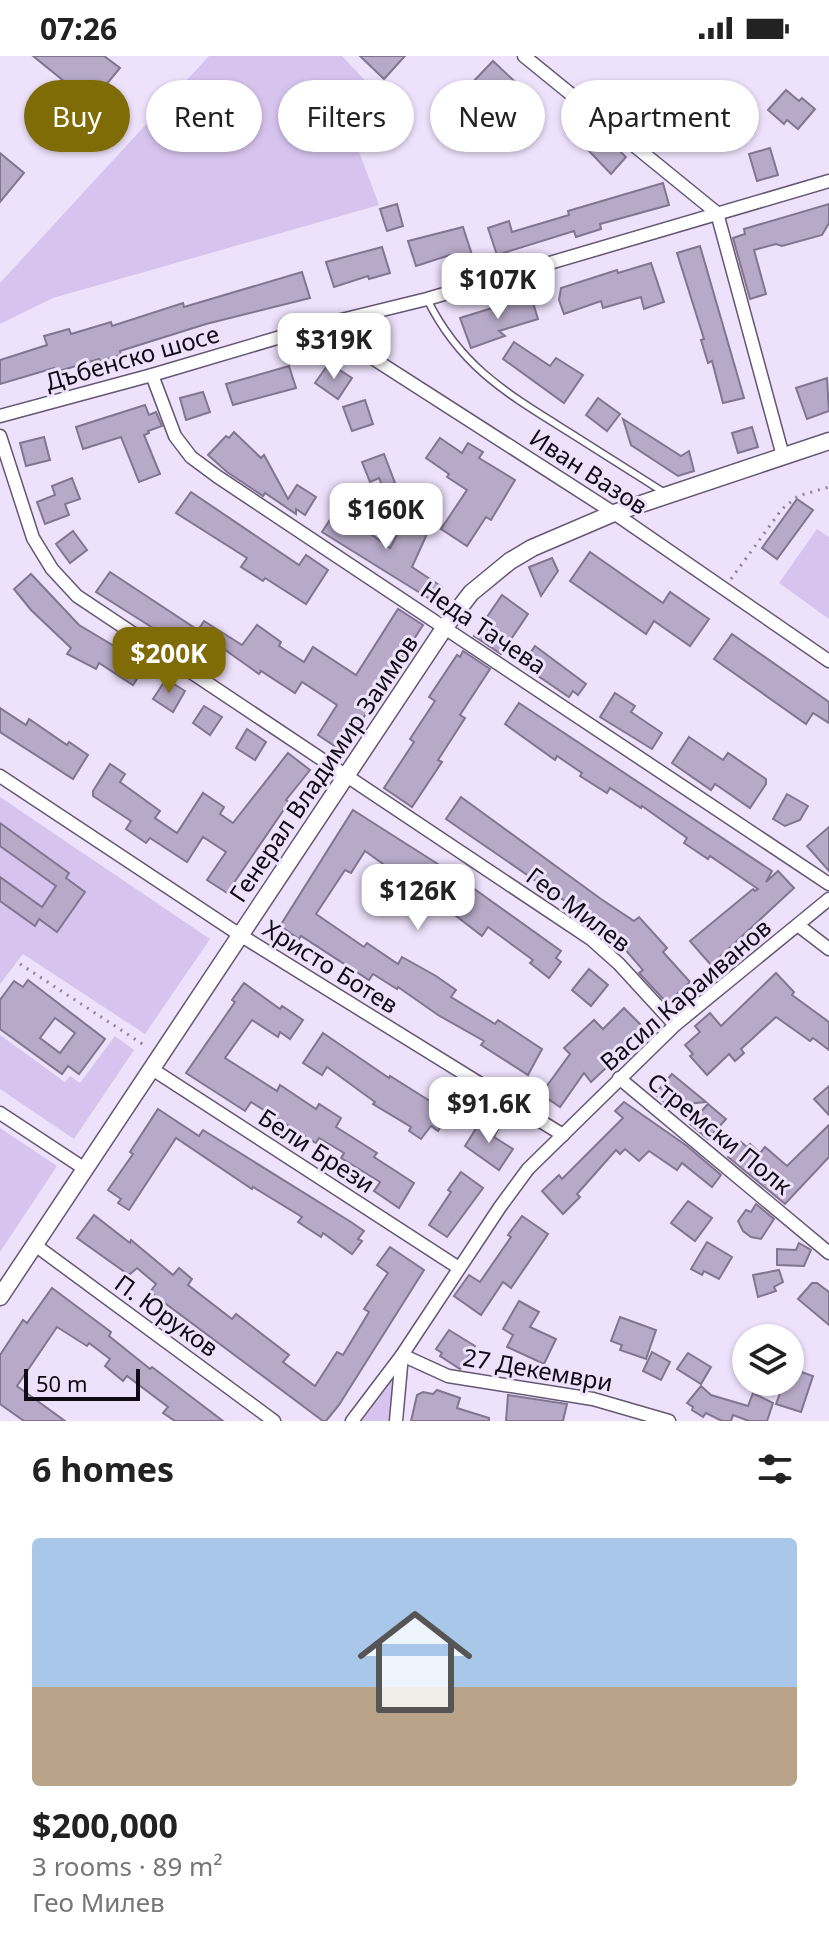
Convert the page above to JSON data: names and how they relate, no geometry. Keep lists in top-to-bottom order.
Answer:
{
  "streets": {
    "street": [
      "Дъбенско шосе",
      "Иван Вазов",
      "Неда Тачева",
      "Генерал Владимир Заимов",
      "Гео Милев",
      "Христо Ботев",
      "Васил Караиванов",
      "Стремски Полк",
      "Бели Брези",
      "П. Юруков",
      "27 Декември"
    ]
  },
  "crossings": [
    ["Дъбенско шосе", "Иван Вазов"],
    ["Дъбенско шосе", "Неда Тачева"],
    ["Иван Вазов", "Генерал Владимир Заимов"],
    ["Неда Тачева", "Генерал Владимир Заимов"],
    ["Генерал Владимир Заимов", "Гео Милев"],
    ["Генерал Владимир Заимов", "Христо Ботев"],
    ["Генерал Владимир Заимов", "Бели Брези"],
    ["Генерал Владимир Заимов", "П. Юруков"],
    ["Гео Милев", "Васил Караиванов"],
    ["Христо Ботев", "Васил Караиванов"],
    ["Васил Караиванов", "Стремски Полк"],
    ["Васил Караиванов", "Бели Брези"],
    ["Васил Караиванов", "27 Декември"]
  ],
  "scale_bar": "50 m",
  "page": {
    "status": "07:26",
    "chip": [
      "Buy",
      "Rent",
      "Filters",
      "New",
      "Apartment"
    ],
    "price": [
      "$107K",
      "$319K",
      "$160K",
      "$200K",
      "$126K",
      "$91.6K"
    ],
    "scale": "50 m",
    "heading": "6 homes",
    "list": [
      {
        "name": "$200,000",
        "note": "3 rooms · 89 m² · Гео Милев"
      }
    ]
  }
}
